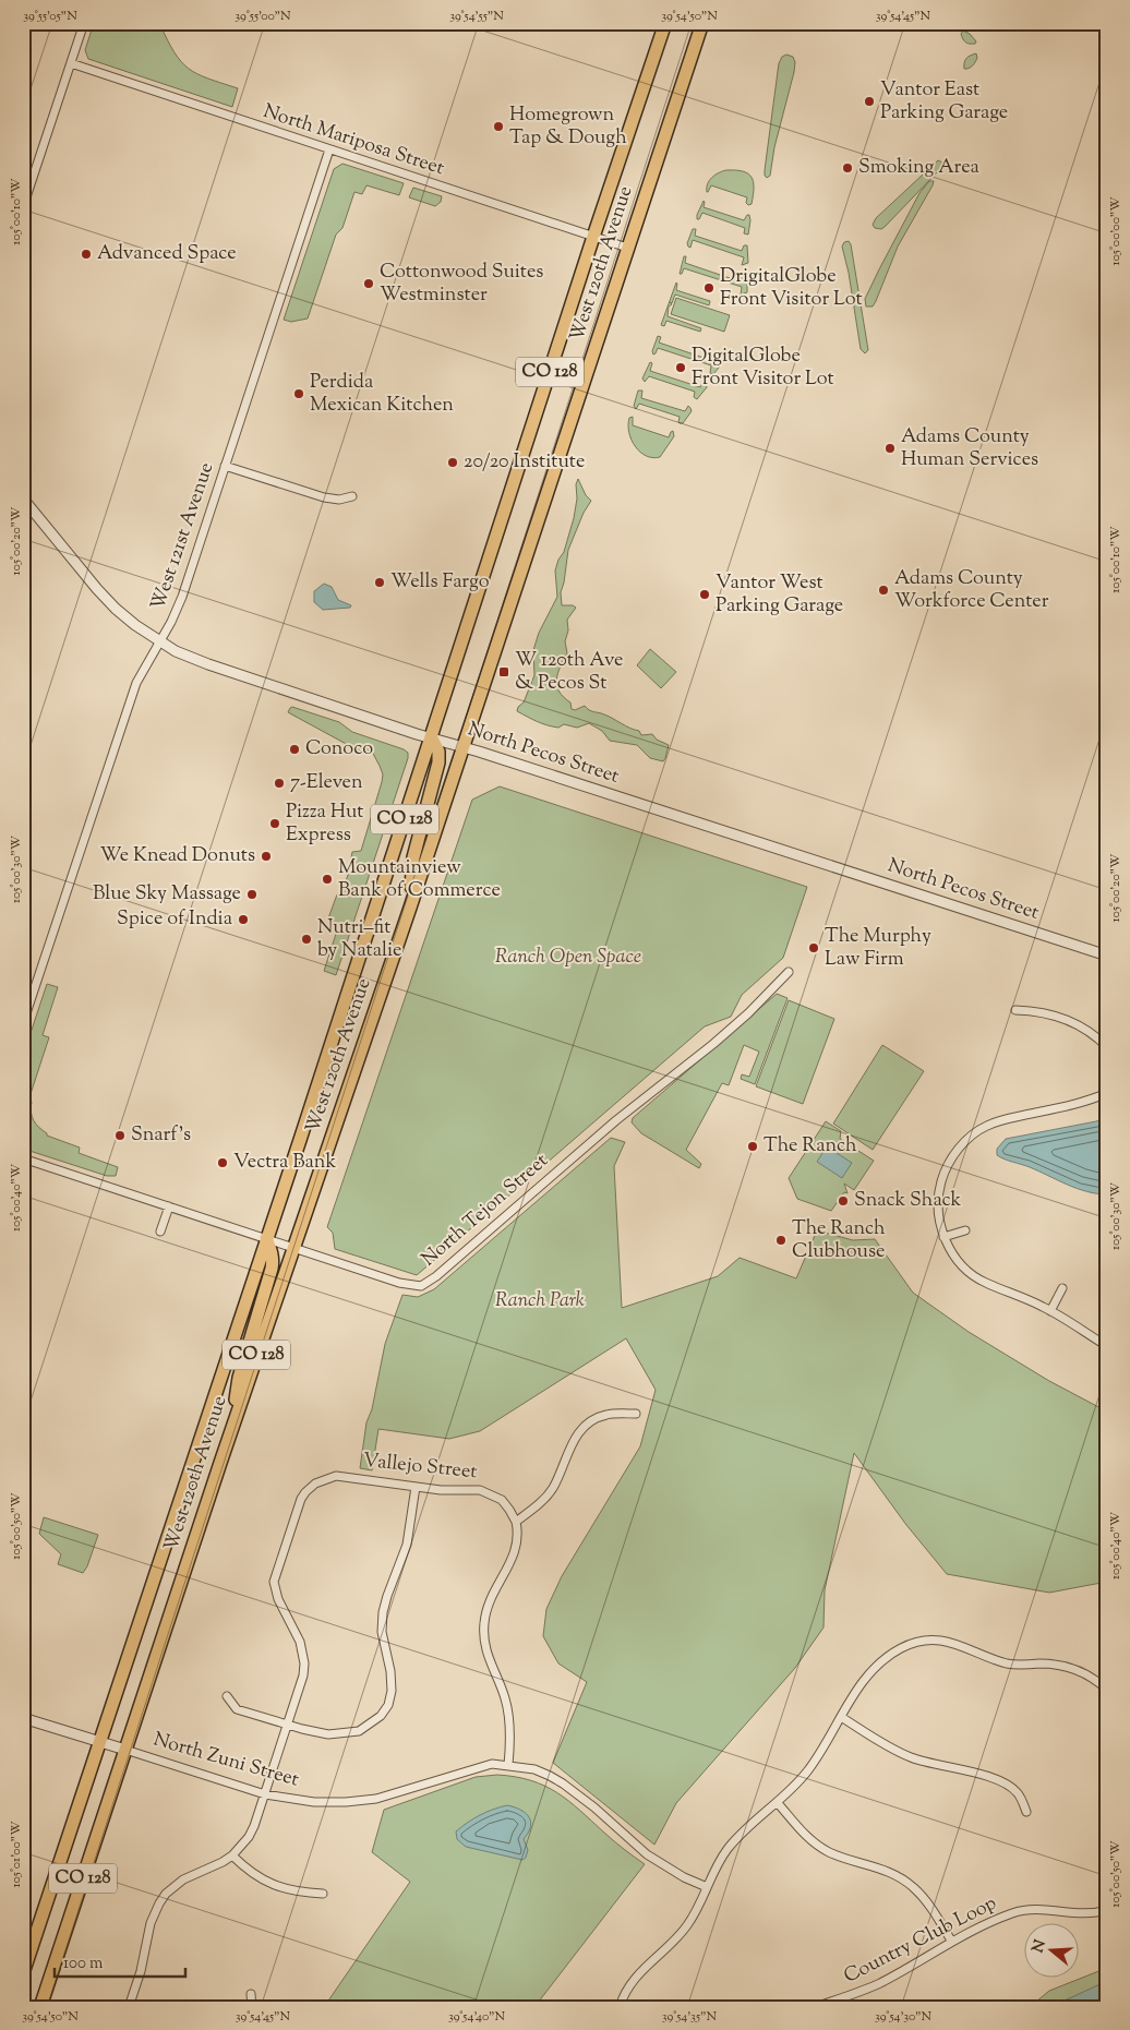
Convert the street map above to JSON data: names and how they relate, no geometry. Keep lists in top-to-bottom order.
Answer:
{
  "streets": {
    "main road": ["West 120th Avenue", "CO 128"],
    "street": [
      "North Mariposa Street",
      "West 121st Avenue",
      "North Pecos Street",
      "North Tejon Street",
      "Vallejo Street",
      "North Zuni Street",
      "Country Club Loop"
    ]
  },
  "crossings": [
    ["North Mariposa Street", "West 120th Avenue"],
    ["North Mariposa Street", "West 121st Avenue"],
    ["West 120th Avenue", "North Pecos Street"],
    ["West 120th Avenue", "North Tejon Street"],
    ["West 120th Avenue", "North Zuni Street"],
    ["West 121st Avenue", "North Pecos Street"]
  ],
  "parks": ["Ranch Open Space", "Ranch Park"],
  "places": {
    "other": [
      "Vantor East Parking Garage",
      "Homegrown Tap & Dough",
      "Smoking Area",
      "Advanced Space",
      "Cottonwood Suites Westminster",
      "DrigitalGlobe Front Visitor Lot",
      "DigitalGlobe Front Visitor Lot",
      "Perdida Mexican Kitchen",
      "Adams County Human Services",
      "20/20 Institute",
      "Wells Fargo",
      "Adams County Workforce Center",
      "Vantor West Parking Garage",
      "Conoco",
      "7-Eleven",
      "Pizza Hut Express",
      "We Knead Donuts",
      "Mountainview Bank of Commerce",
      "Blue Sky Massage",
      "Spice of India",
      "Nutri–fit by Natalie",
      "The Murphy Law Firm",
      "Snarf's",
      "The Ranch",
      "Vectra Bank",
      "Snack Shack",
      "The Ranch Clubhouse"
    ],
    "transit": ["W 120th Ave & Pecos St"]
  },
  "scale_bar": "100 m",
  "north": "left",
  "coordinates": [
    "39°55'05\"N",
    "39°55'00\"N",
    "39°54'55\"N",
    "39°54'50\"N",
    "39°54'45\"N",
    "105°00'10\"W",
    "105°00'00\"W",
    "105°00'20\"W",
    "105°00'30\"W",
    "105°00'40\"W",
    "105°00'50\"W",
    "105°01'00\"W",
    "39°54'40\"N",
    "39°54'35\"N",
    "39°54'30\"N"
  ]
}
